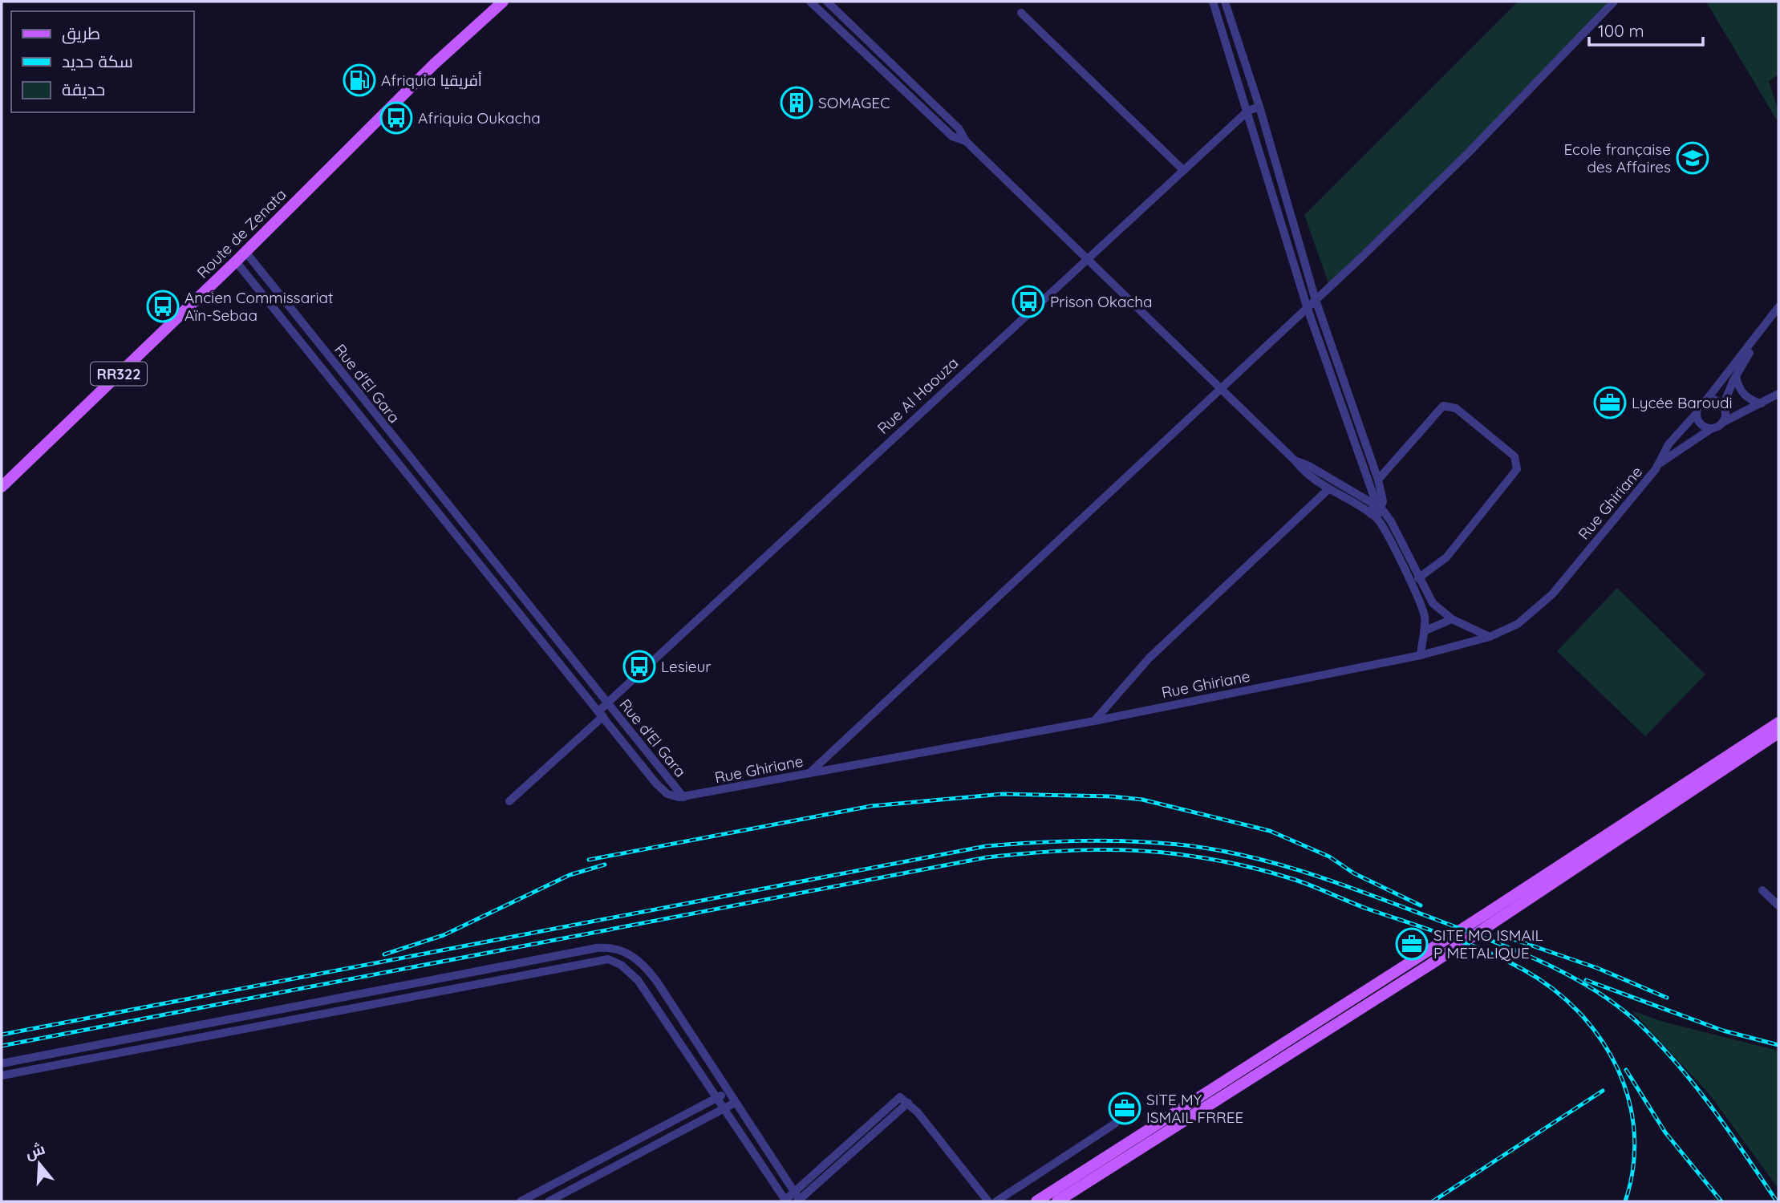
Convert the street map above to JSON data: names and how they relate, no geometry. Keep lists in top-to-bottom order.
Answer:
{
  "streets": {
    "main road": ["Route de Zenata", "RR322"],
    "street": ["Rue d'El Gara", "Rue Al Haouza", "Rue Ghiriane"]
  },
  "crossings": [
    ["Route de Zenata", "Rue d'El Gara"],
    ["Rue d'El Gara", "Rue Al Haouza"],
    ["Rue d'El Gara", "Rue Ghiriane"]
  ],
  "places": {
    "fuel station": ["Afriquia أفريقيا"],
    "building": ["SOMAGEC"],
    "bus stop": [
      "Afriquia Oukacha",
      "Prison Okacha",
      "Ancien Commissariat Aïn-Sebaa",
      "Lesieur"
    ],
    "school or university": ["Ecole française des Affaires"],
    "office": ["Lycée Baroudi", "SITE MO ISMAIL P METALIQUE", "SITE MY ISMAIL FRREE"]
  },
  "legend": ["طريق", "سكة حديد", "حديقة"],
  "scale_bar": "100 m",
  "north": "top"
}
